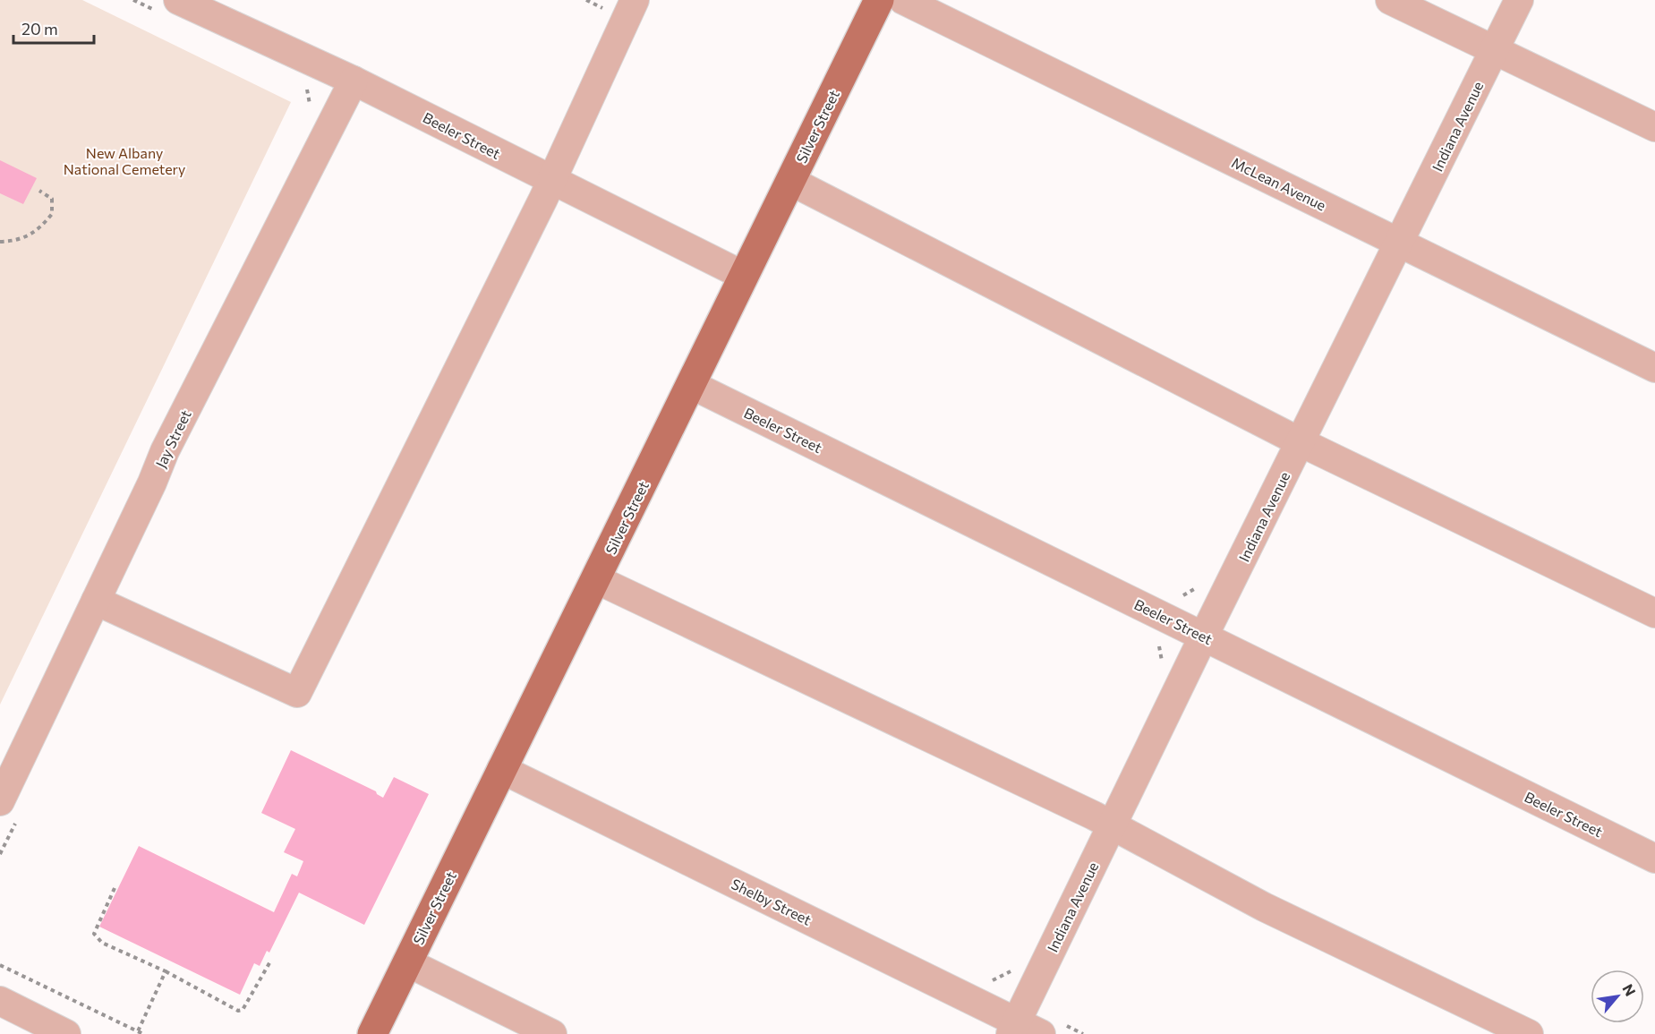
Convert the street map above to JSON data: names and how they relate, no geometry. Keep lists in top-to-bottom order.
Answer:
{
  "streets": {
    "main road": ["Silver Street"],
    "street": [
      "Indiana Avenue",
      "Beeler Street",
      "McLean Avenue",
      "Jay Street",
      "Shelby Street"
    ]
  },
  "crossings": [
    ["Silver Street", "Beeler Street"],
    ["Silver Street", "Shelby Street"],
    ["Indiana Avenue", "Beeler Street"],
    ["Indiana Avenue", "McLean Avenue"],
    ["Indiana Avenue", "Shelby Street"],
    ["Beeler Street", "Jay Street"]
  ],
  "parks": ["New Albany National Cemetery"],
  "scale_bar": "20 m",
  "north": "top right"
}
